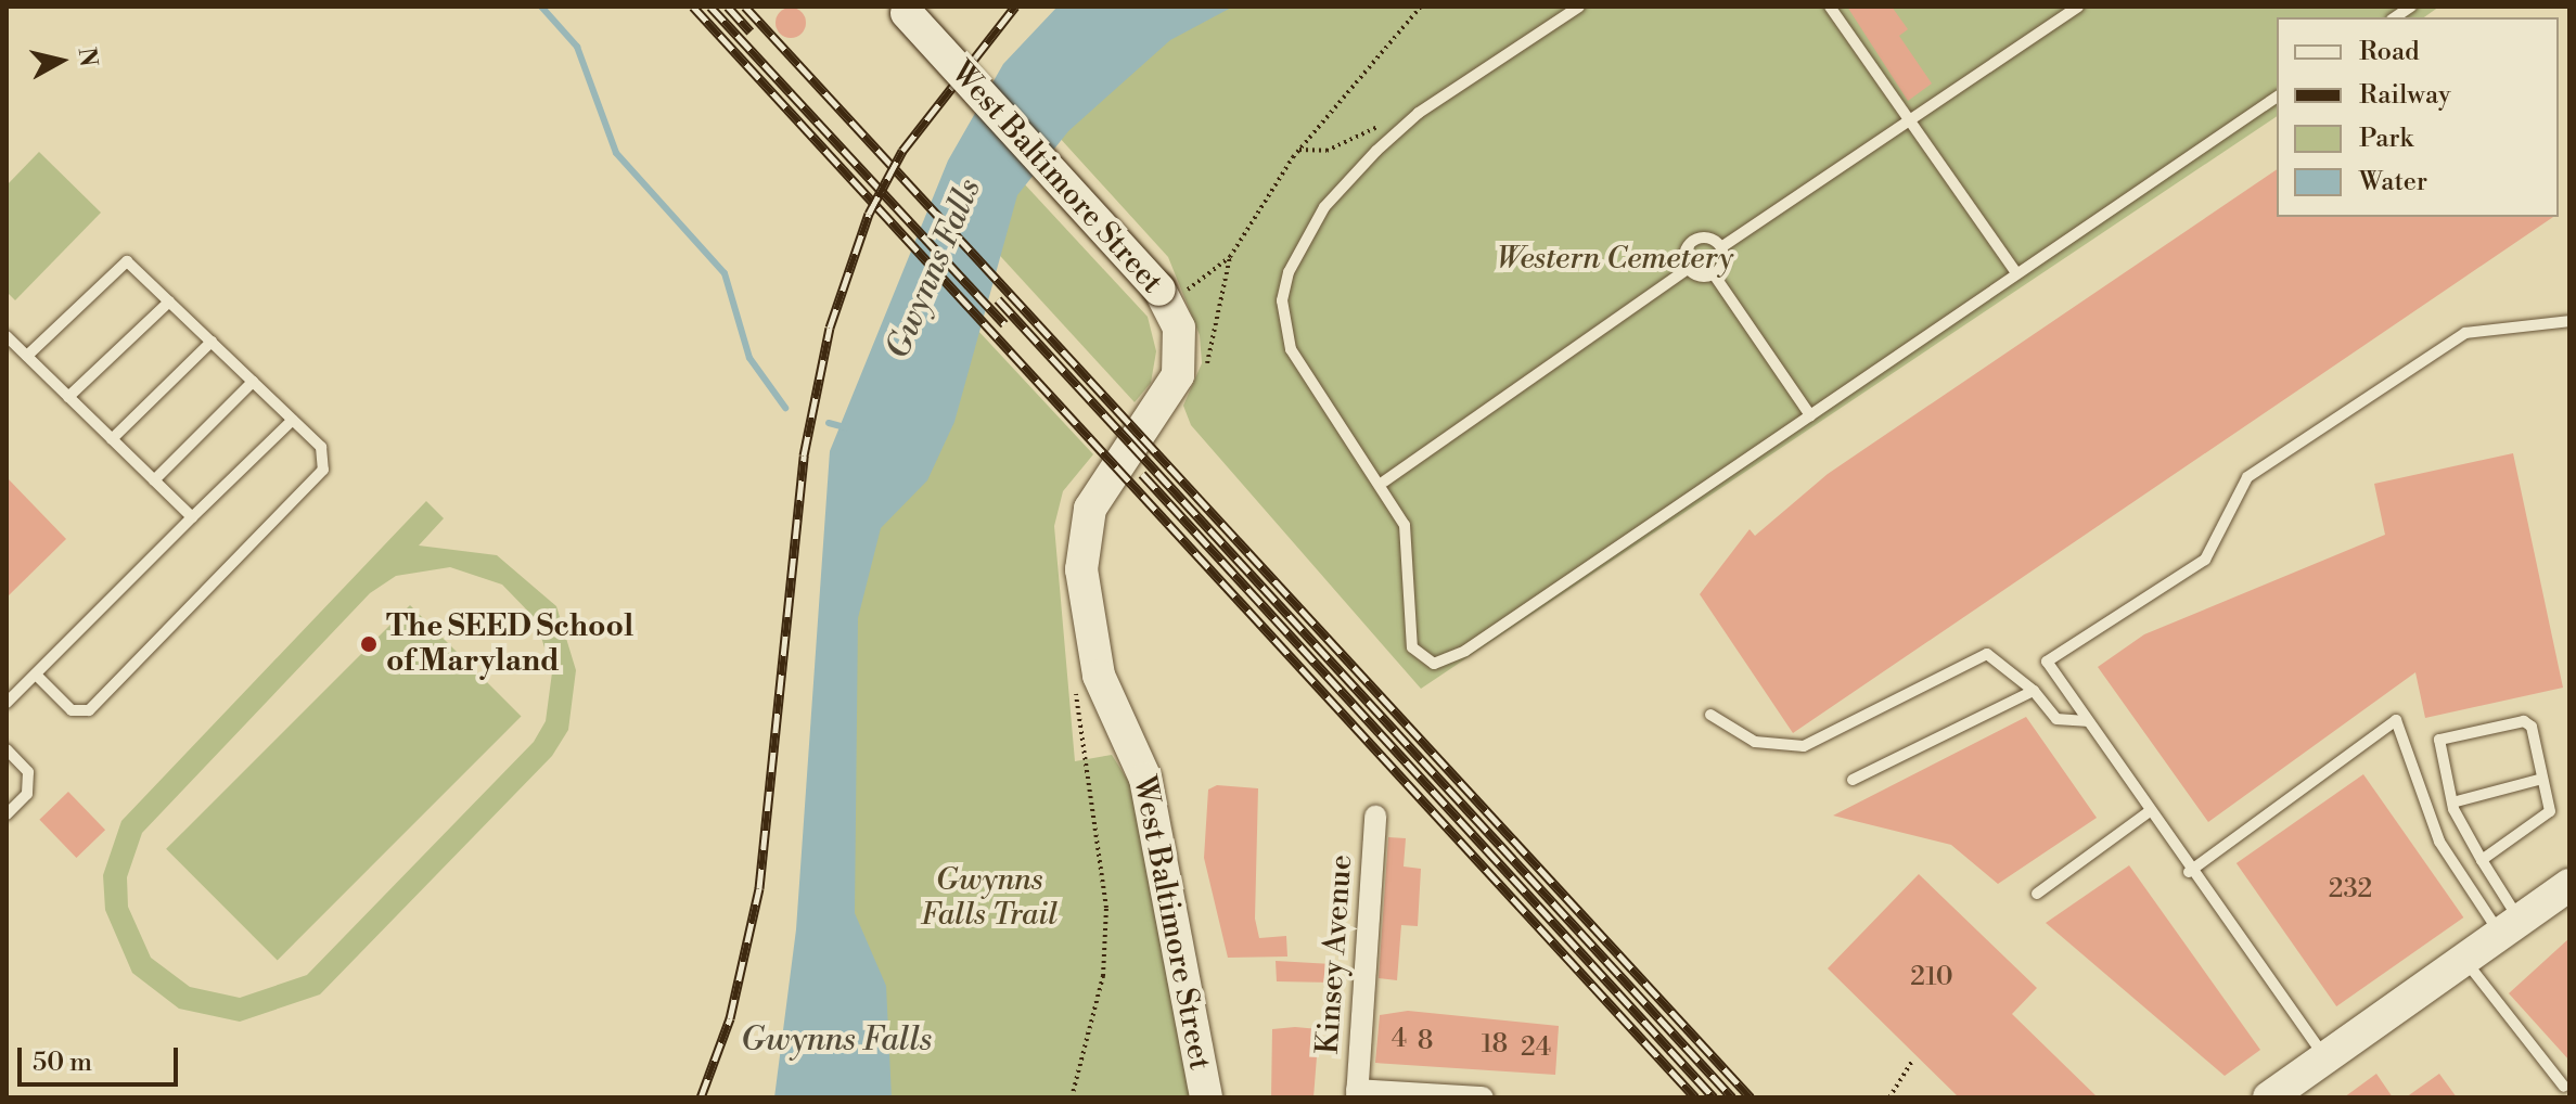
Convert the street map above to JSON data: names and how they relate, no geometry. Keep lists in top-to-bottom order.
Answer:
{
  "streets": {
    "main road": ["West Baltimore Street"],
    "street": ["Kinsey Avenue"]
  },
  "water": ["Gwynns Falls"],
  "parks": ["Western Cemetery", "Gwynns Falls Trail"],
  "places": ["The SEED School of Maryland"],
  "house_numbers": [
    "232",
    "210",
    "4",
    "8",
    "18",
    "24"
  ],
  "legend": [
    "Road",
    "Railway",
    "Park",
    "Water"
  ],
  "scale_bar": "50 m",
  "north": "right"
}
